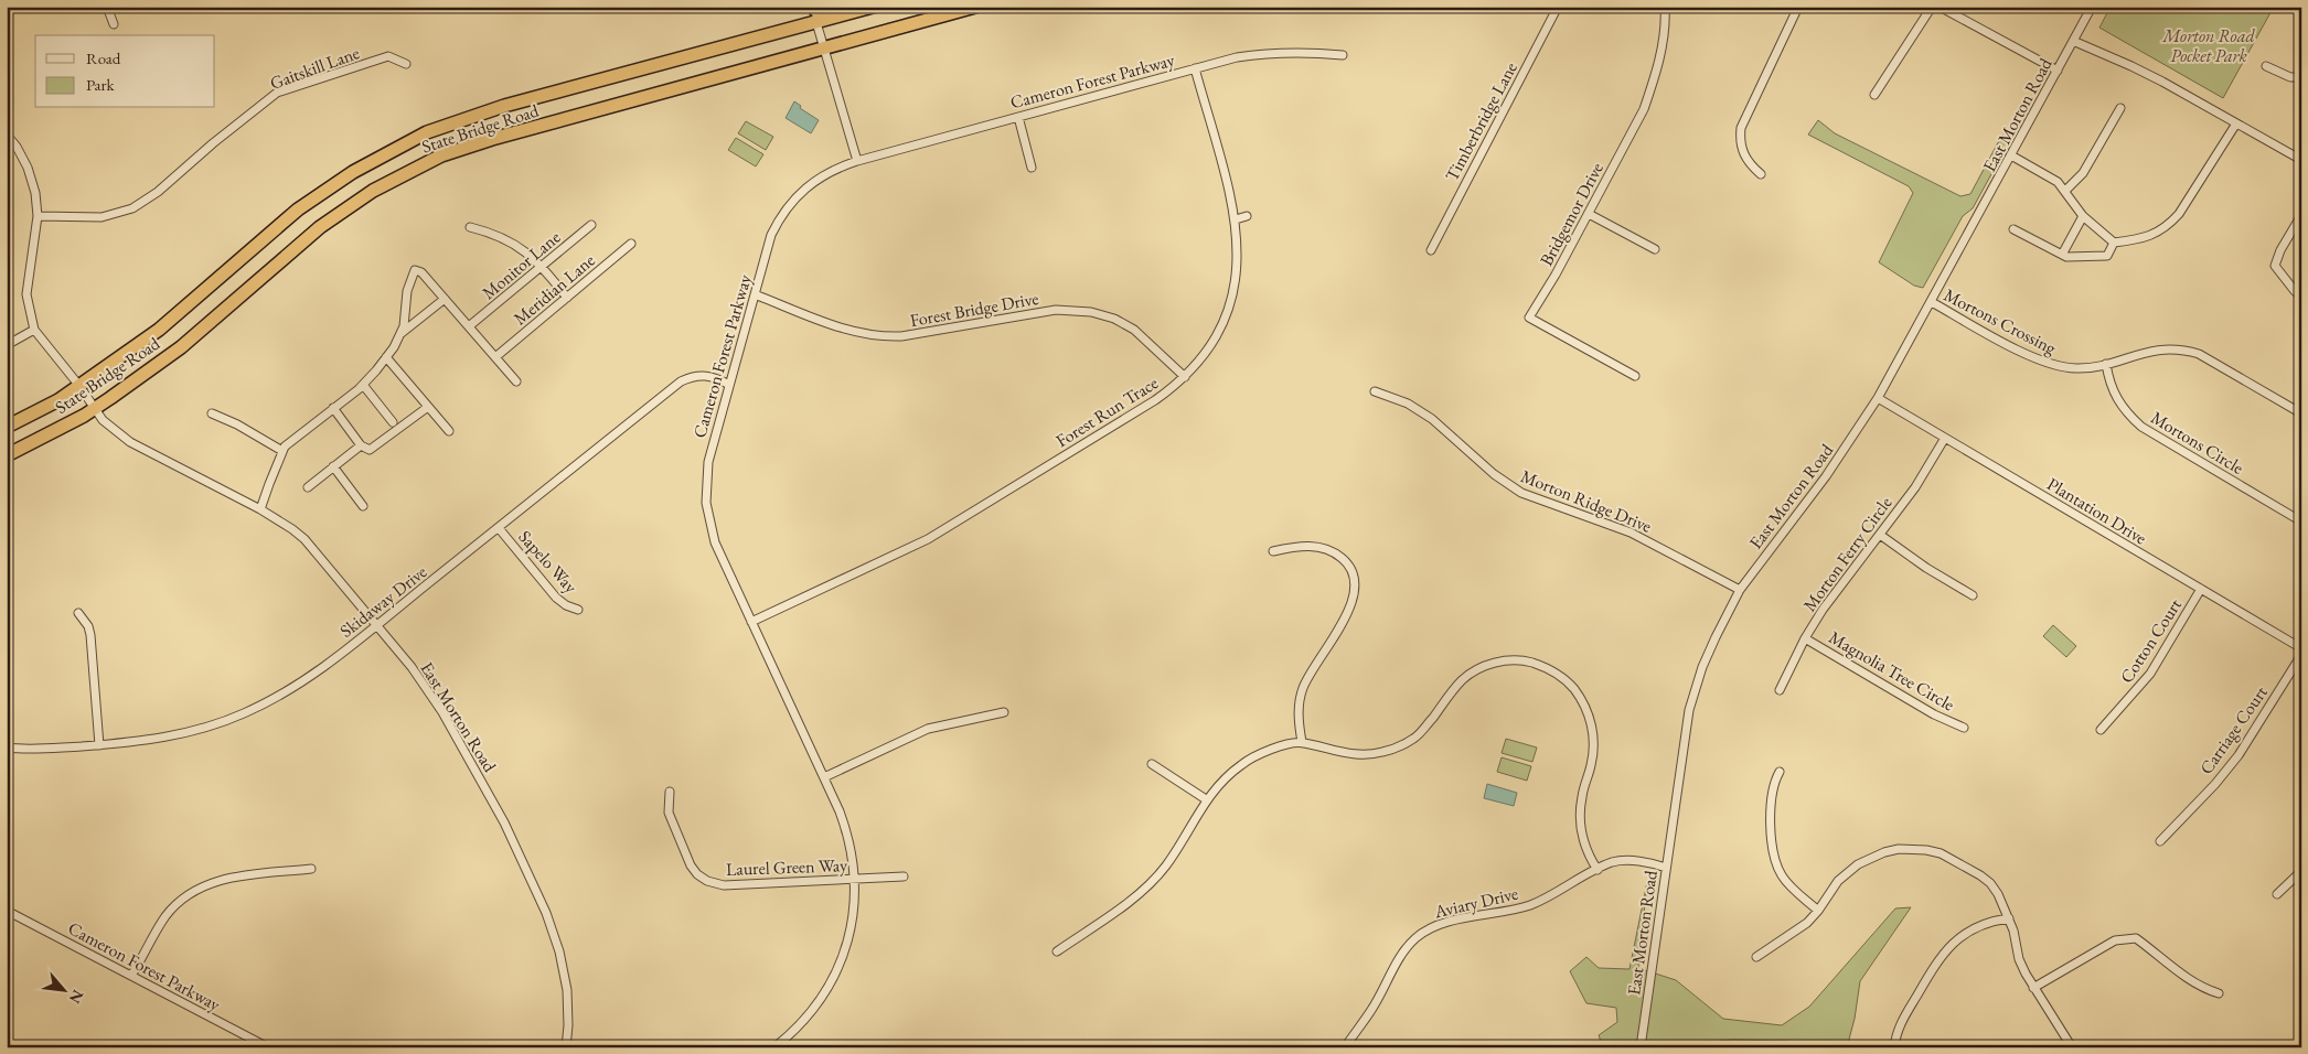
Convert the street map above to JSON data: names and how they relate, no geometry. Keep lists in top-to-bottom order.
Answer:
{
  "streets": {
    "highway": ["State Bridge Road"],
    "street": [
      "Gaitskill Lane",
      "Cameron Forest Parkway",
      "East Morton Road",
      "Timberbridge Lane",
      "Bridgemor Drive",
      "Monitor Lane",
      "Meridian Lane",
      "Forest Bridge Drive",
      "Mortons Crossing",
      "Forest Run Trace",
      "Mortons Circle",
      "Morton Ridge Drive",
      "Plantation Drive",
      "Morton Ferry Circle",
      "Sapelo Way",
      "Skidaway Drive",
      "Cotton Court",
      "Magnolia Tree Circle",
      "Carriage Court",
      "Laurel Green Way",
      "Aviary Drive"
    ]
  },
  "crossings": [
    ["Cameron Forest Parkway", "Forest Bridge Drive"],
    ["Cameron Forest Parkway", "Forest Run Trace"],
    ["Cameron Forest Parkway", "Skidaway Drive"],
    ["Cameron Forest Parkway", "Laurel Green Way"],
    ["East Morton Road", "State Bridge Road"],
    ["East Morton Road", "Mortons Crossing"],
    ["East Morton Road", "Morton Ridge Drive"],
    ["East Morton Road", "Plantation Drive"],
    ["East Morton Road", "Skidaway Drive"],
    ["East Morton Road", "Aviary Drive"],
    ["Forest Bridge Drive", "Forest Run Trace"],
    ["Mortons Crossing", "Mortons Circle"],
    ["Plantation Drive", "Morton Ferry Circle"],
    ["Plantation Drive", "Cotton Court"],
    ["Morton Ferry Circle", "Magnolia Tree Circle"],
    ["Sapelo Way", "Skidaway Drive"]
  ],
  "parks": ["Morton Road Pocket Park"],
  "legend": ["Road", "Park"],
  "north": "bottom right"
}
